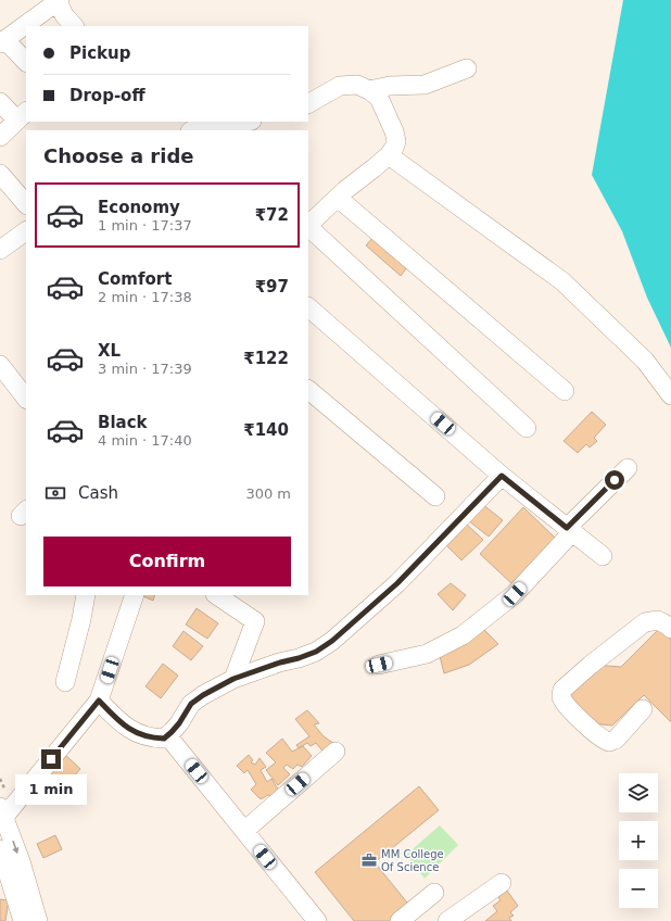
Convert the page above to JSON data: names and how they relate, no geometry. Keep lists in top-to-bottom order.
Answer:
{
  "places": {
    "office": ["MM College Of Science"]
  },
  "page": {
    "banner": ["Pickup", "Drop-off"],
    "heading": "Choose a ride",
    "list": [
      {
        "name": "Economy",
        "note": "1 min · 17:37",
        "value": "₹72"
      },
      {
        "name": "Comfort",
        "note": "2 min · 17:38",
        "value": "₹97"
      },
      {
        "name": "XL",
        "note": "3 min · 17:39",
        "value": "₹122"
      },
      {
        "name": "Black",
        "note": "4 min · 17:40",
        "value": "₹140"
      }
    ],
    "pay": ["Cash", "300 m"],
    "buttons": "Confirm",
    "map_buttons": ["+", "−"],
    "bubble": "1 min"
  }
}
